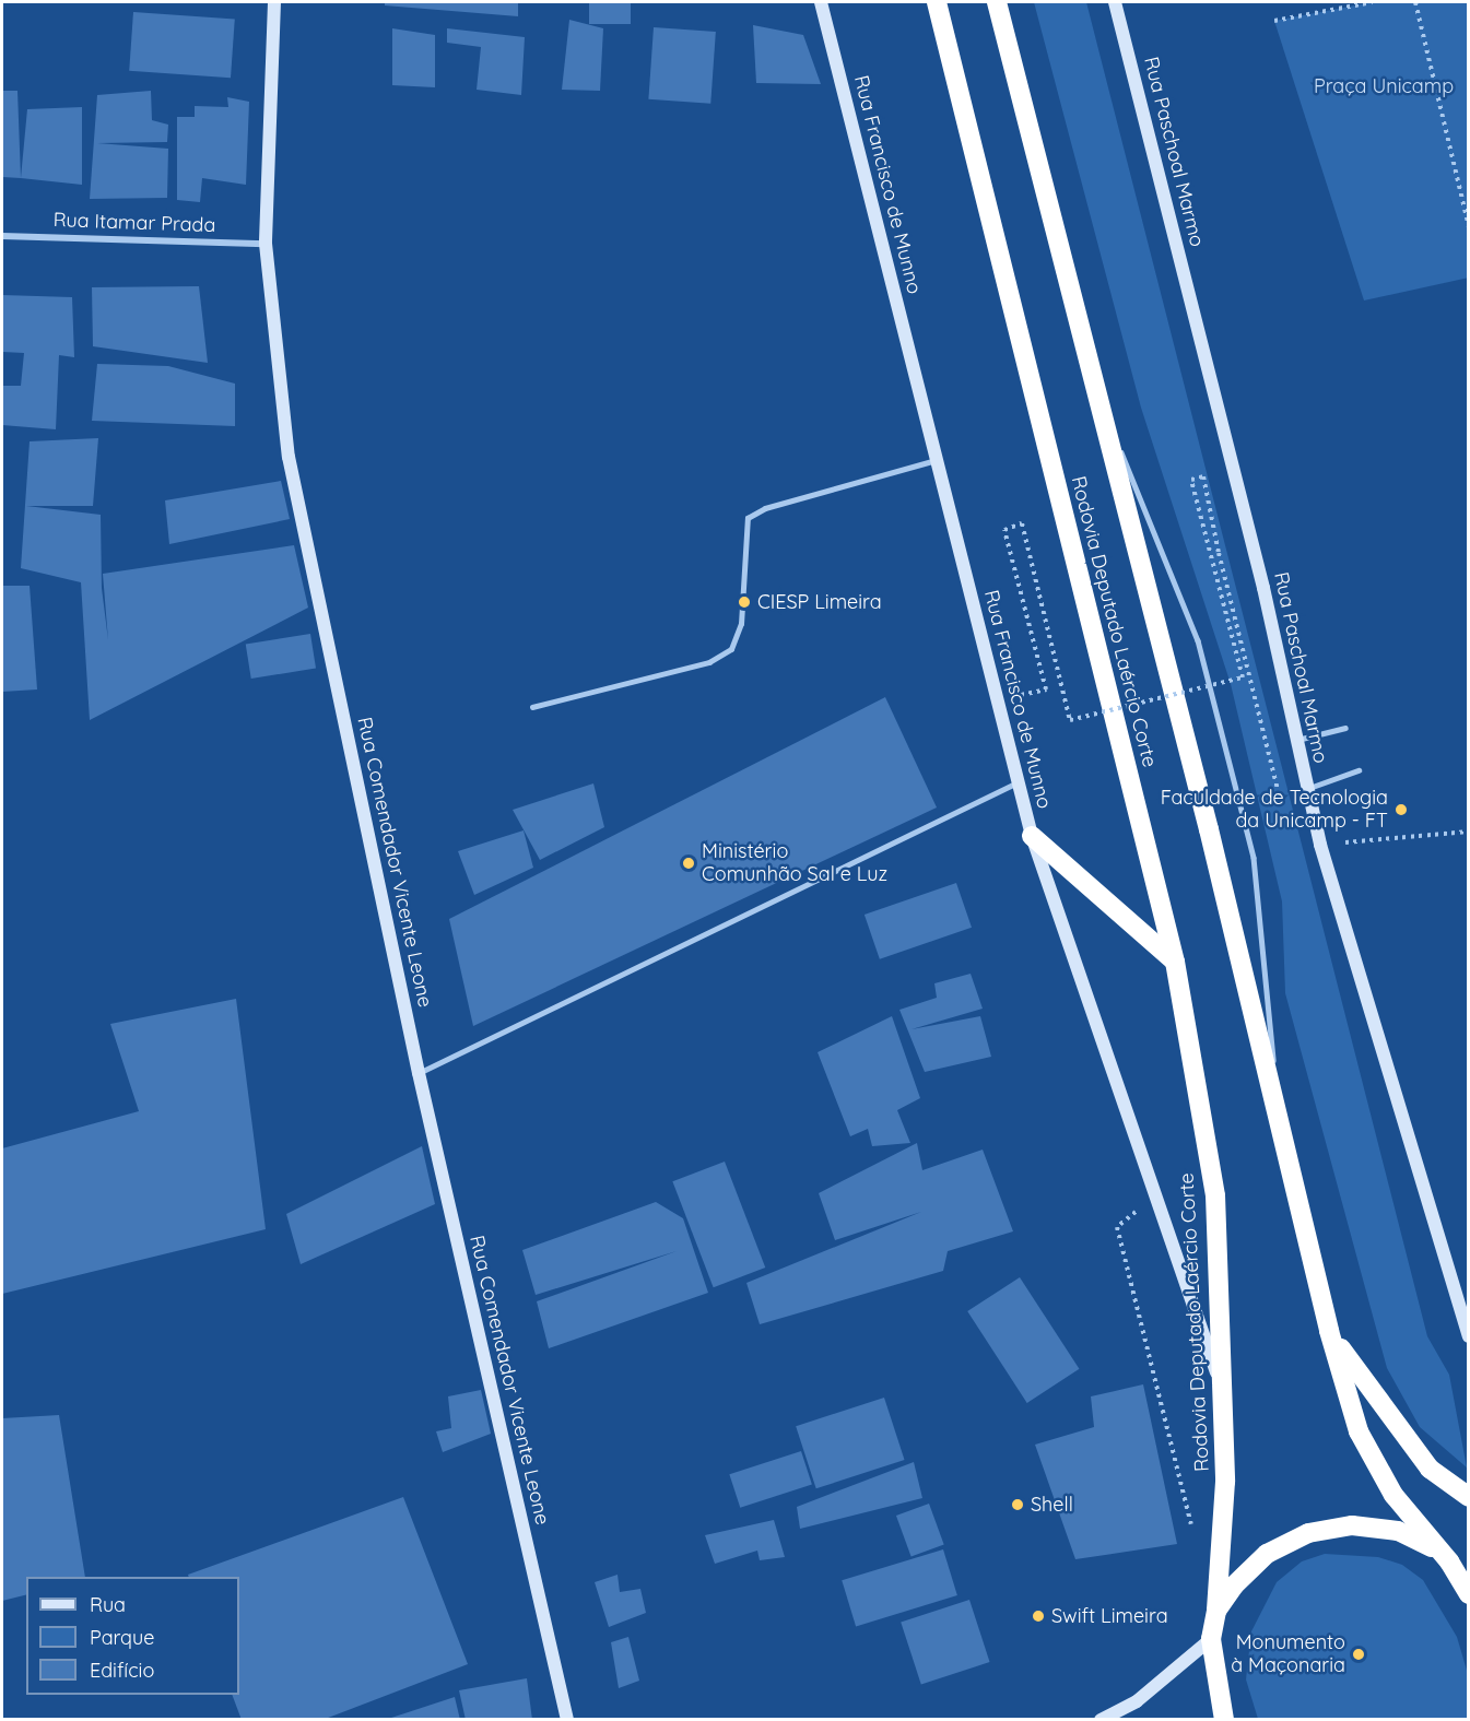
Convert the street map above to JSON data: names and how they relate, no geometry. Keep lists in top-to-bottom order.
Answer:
{
  "streets": {
    "highway": ["Rodovia Deputado Laércio Corte"],
    "street": [
      "Rua Paschoal Marmo",
      "Rua Francisco de Munno",
      "Rua Itamar Prada",
      "Rua Comendador Vicente Leone"
    ]
  },
  "crossings": [
    ["Rua Francisco de Munno", "Rodovia Deputado Laércio Corte"],
    ["Rua Itamar Prada", "Rua Comendador Vicente Leone"]
  ],
  "parks": ["Praça Unicamp"],
  "places": [
    "CIESP Limeira",
    "Faculdade de Tecnologia da Unicamp - FT",
    "Ministério Comunhão Sal e Luz",
    "Shell",
    "Swift Limeira",
    "Monumento à Maçonaria"
  ],
  "legend": ["Rua", "Parque", "Edifício"]
}
